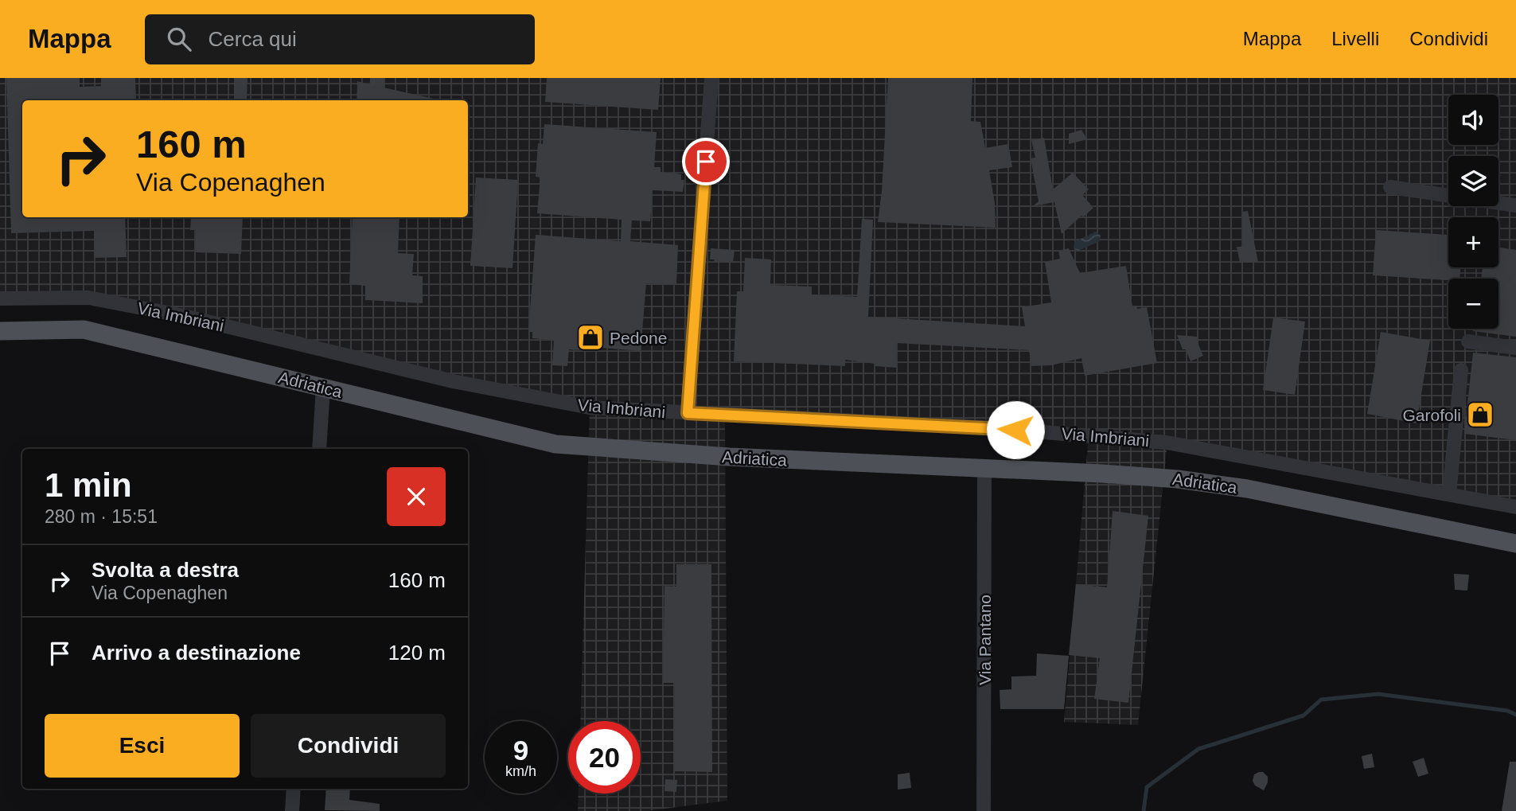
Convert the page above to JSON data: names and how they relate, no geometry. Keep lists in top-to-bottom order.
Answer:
{
  "streets": {
    "main road": ["Adriatica"],
    "street": ["Via Imbriani", "Via Pantano"]
  },
  "crossings": [
    ["Adriatica", "Via Pantano"]
  ],
  "places": {
    "shop": ["Pedone", "Garofoli"]
  },
  "page": {
    "header": "Mappa",
    "search": "Cerca qui",
    "nav": ["Mappa", "Livelli", "Condividi"],
    "map_buttons": ["+", "−"],
    "turn": ["160 m", "Via Copenaghen"],
    "heading": ["1 min", "280 m · 15:51"],
    "list": [
      {
        "name": "Svolta a destra",
        "note": "Via Copenaghen",
        "value": "160 m"
      },
      {
        "name": "Arrivo a destinazione",
        "value": "120 m"
      }
    ],
    "buttons": ["Esci", "Condividi"],
    "speed": "9 km/h",
    "limit": "20"
  }
}
